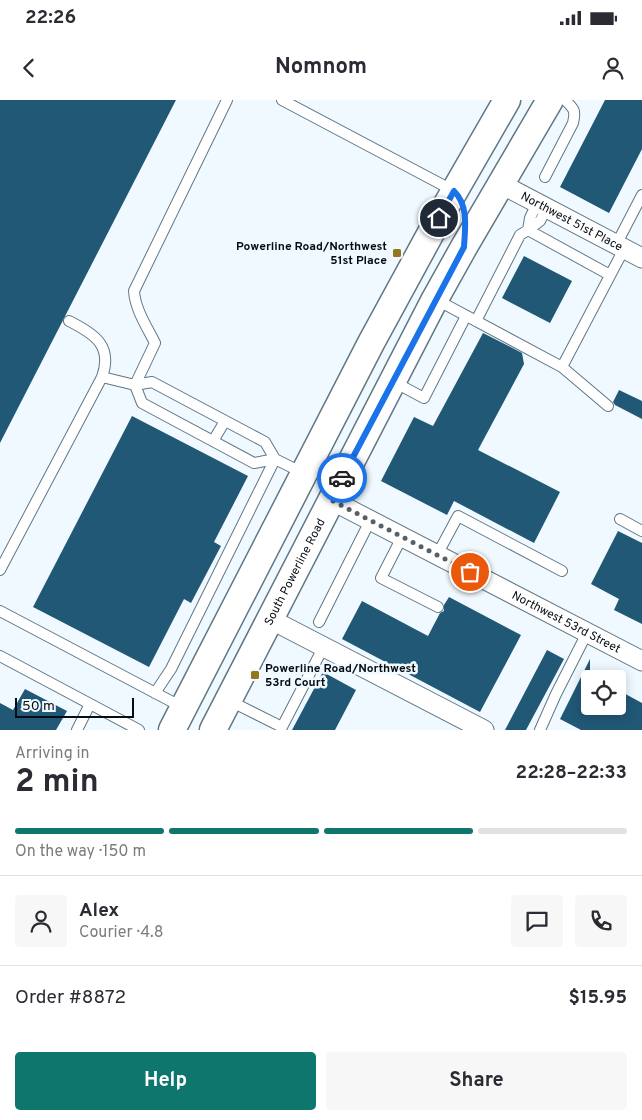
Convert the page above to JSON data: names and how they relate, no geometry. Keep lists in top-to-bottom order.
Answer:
{
  "streets": {
    "main road": ["South Powerline Road"],
    "street": ["Northwest 51st Place", "Northwest 53rd Street"]
  },
  "crossings": [
    ["Northwest 51st Place", "South Powerline Road"],
    ["South Powerline Road", "Northwest 53rd Street"]
  ],
  "places": {
    "transit": ["Powerline Road/Northwest 51st Place", "Powerline Road/Northwest 53rd Court"]
  },
  "scale_bar": "50 m",
  "page": {
    "status": "22:26",
    "header": "Nomnom",
    "scale": "50 m",
    "heading": ["2 min", "Arriving in", "22:28–22:33"],
    "panel": [
      "Alex",
      "Courier · 4.8",
      "Order #8872",
      "$15.95"
    ],
    "bar": "On the way · 150 m",
    "buttons": ["Help", "Share"]
  }
}
